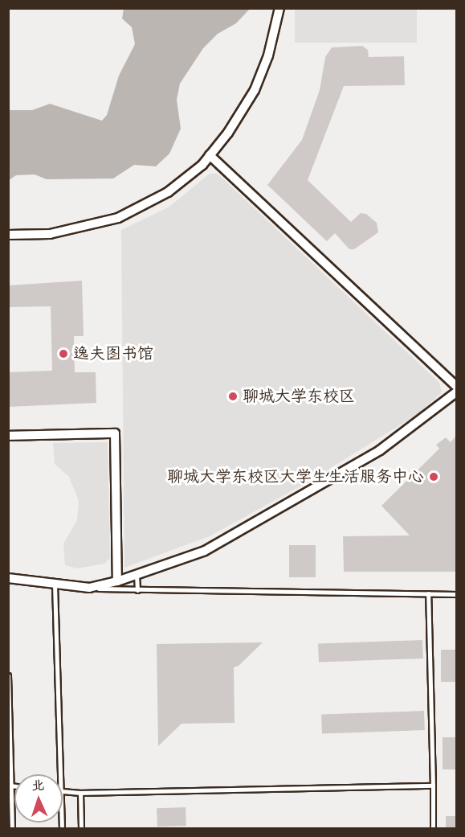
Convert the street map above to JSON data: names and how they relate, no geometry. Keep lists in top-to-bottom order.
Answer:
{
  "places": ["逸夫图书馆", "聊城大学东校区", "聊城大学东校区大学生生活服务中心"],
  "north": "top"
}
